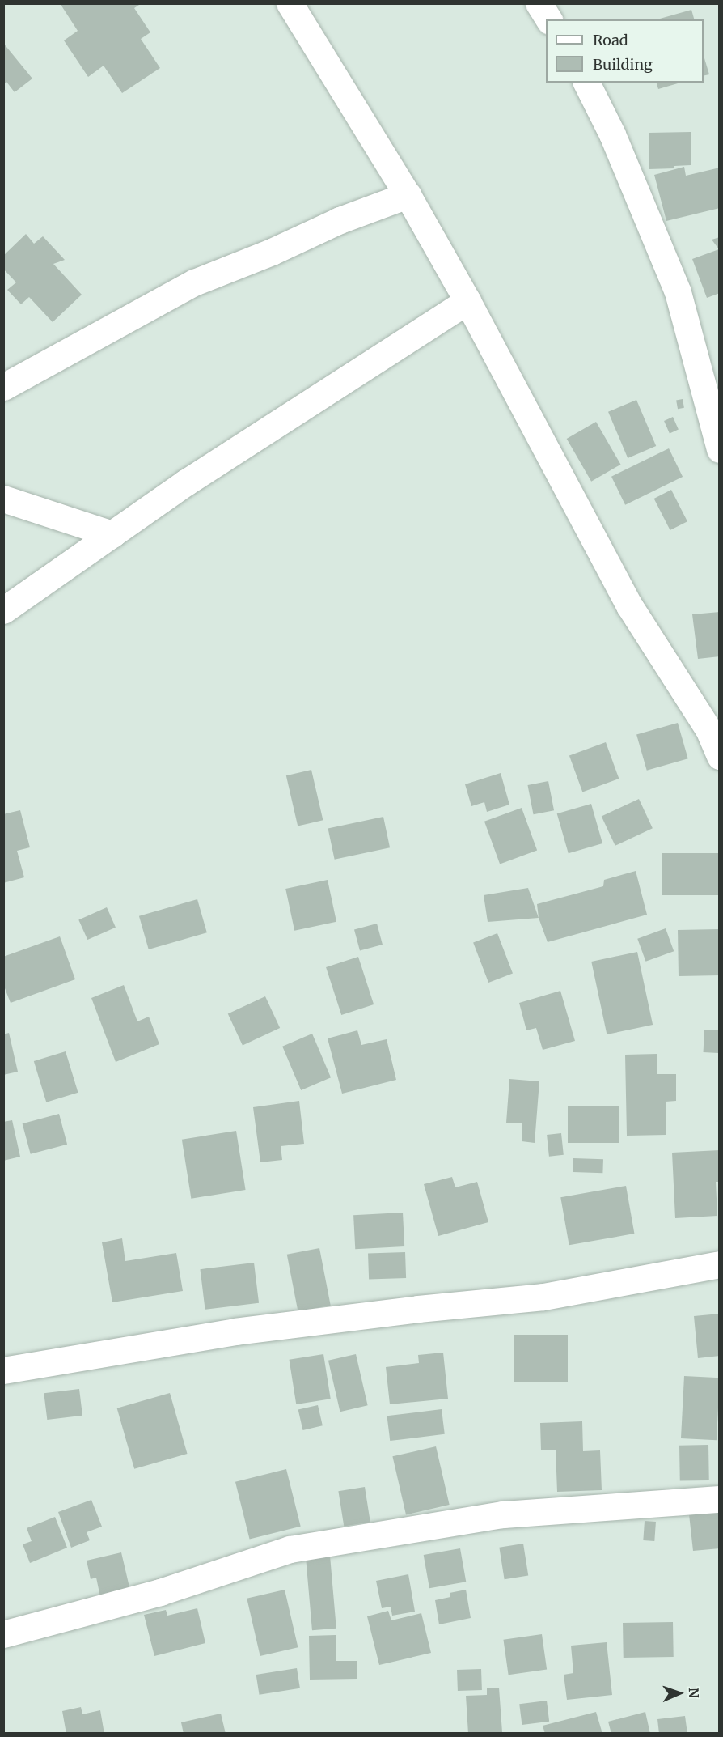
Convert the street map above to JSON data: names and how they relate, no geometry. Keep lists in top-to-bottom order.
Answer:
{
  "legend": ["Road", "Building"],
  "north": "right"
}
